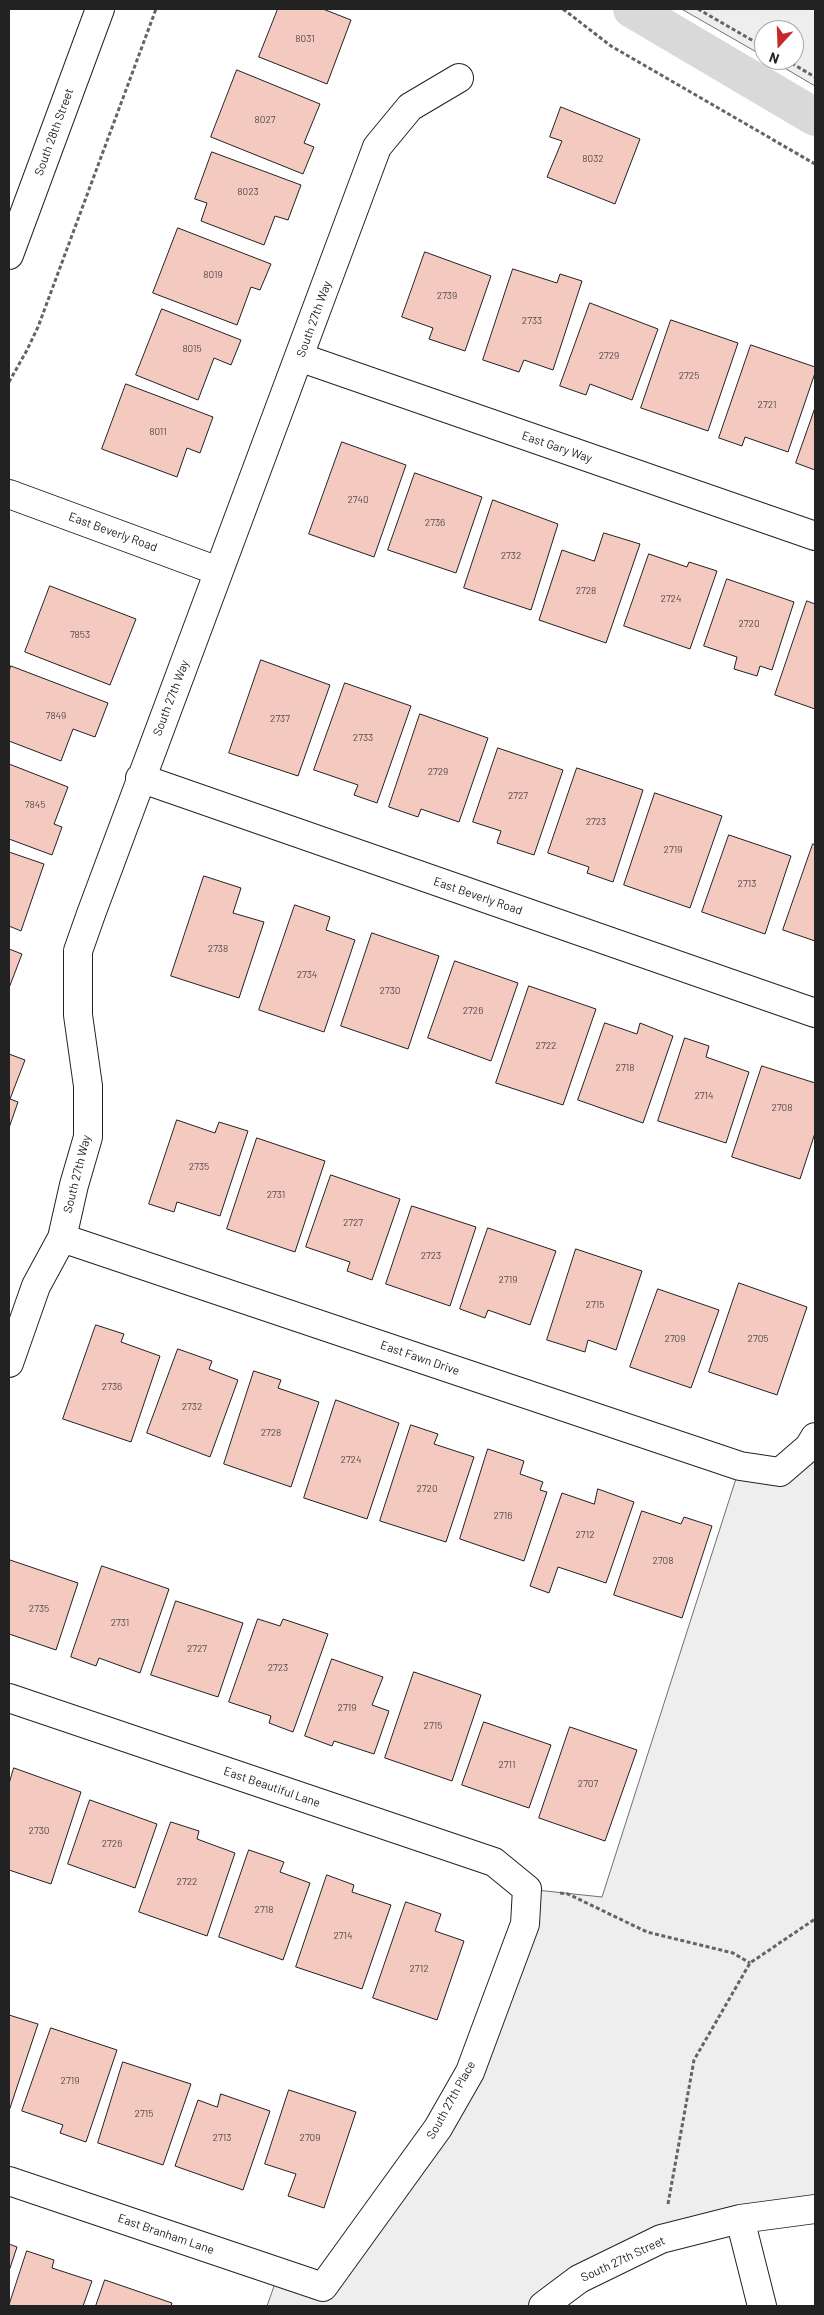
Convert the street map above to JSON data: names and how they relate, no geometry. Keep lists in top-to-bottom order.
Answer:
{
  "streets": {
    "street": [
      "South 28th Street",
      "South 27th Way",
      "East Gary Way",
      "East Beverly Road",
      "East Fawn Drive",
      "East Beautiful Lane",
      "South 27th Place",
      "East Branham Lane",
      "South 27th Street"
    ]
  },
  "crossings": [
    ["South 27th Way", "East Gary Way"],
    ["South 27th Way", "East Beverly Road"],
    ["South 27th Way", "East Fawn Drive"],
    ["East Beautiful Lane", "South 27th Place"],
    ["South 27th Place", "East Branham Lane"]
  ],
  "house_numbers": [
    "8031",
    "8027",
    "8032",
    "8023",
    "8019",
    "2739",
    "2733",
    "8015",
    "2729",
    "2725",
    "2721",
    "8011",
    "2740",
    "2736",
    "2732",
    "2728",
    "2724",
    "2720",
    "7853",
    "7849",
    "2737",
    "2733",
    "2729",
    "2727",
    "7845",
    "2723",
    "2719",
    "2713",
    "2738",
    "2734",
    "2730",
    "2726",
    "2722",
    "2718",
    "2714",
    "2708",
    "2735",
    "2731",
    "2727",
    "2723",
    "2719",
    "2715",
    "2709",
    "2705",
    "2736",
    "2732",
    "2728",
    "2724",
    "2720",
    "2716",
    "2712",
    "2708",
    "2735",
    "2731",
    "2727",
    "2723",
    "2719",
    "2715",
    "2711",
    "2707",
    "2730",
    "2726",
    "2722",
    "2718",
    "2714",
    "2712",
    "2719",
    "2715",
    "2713",
    "2709"
  ],
  "north": "bottom"
}
